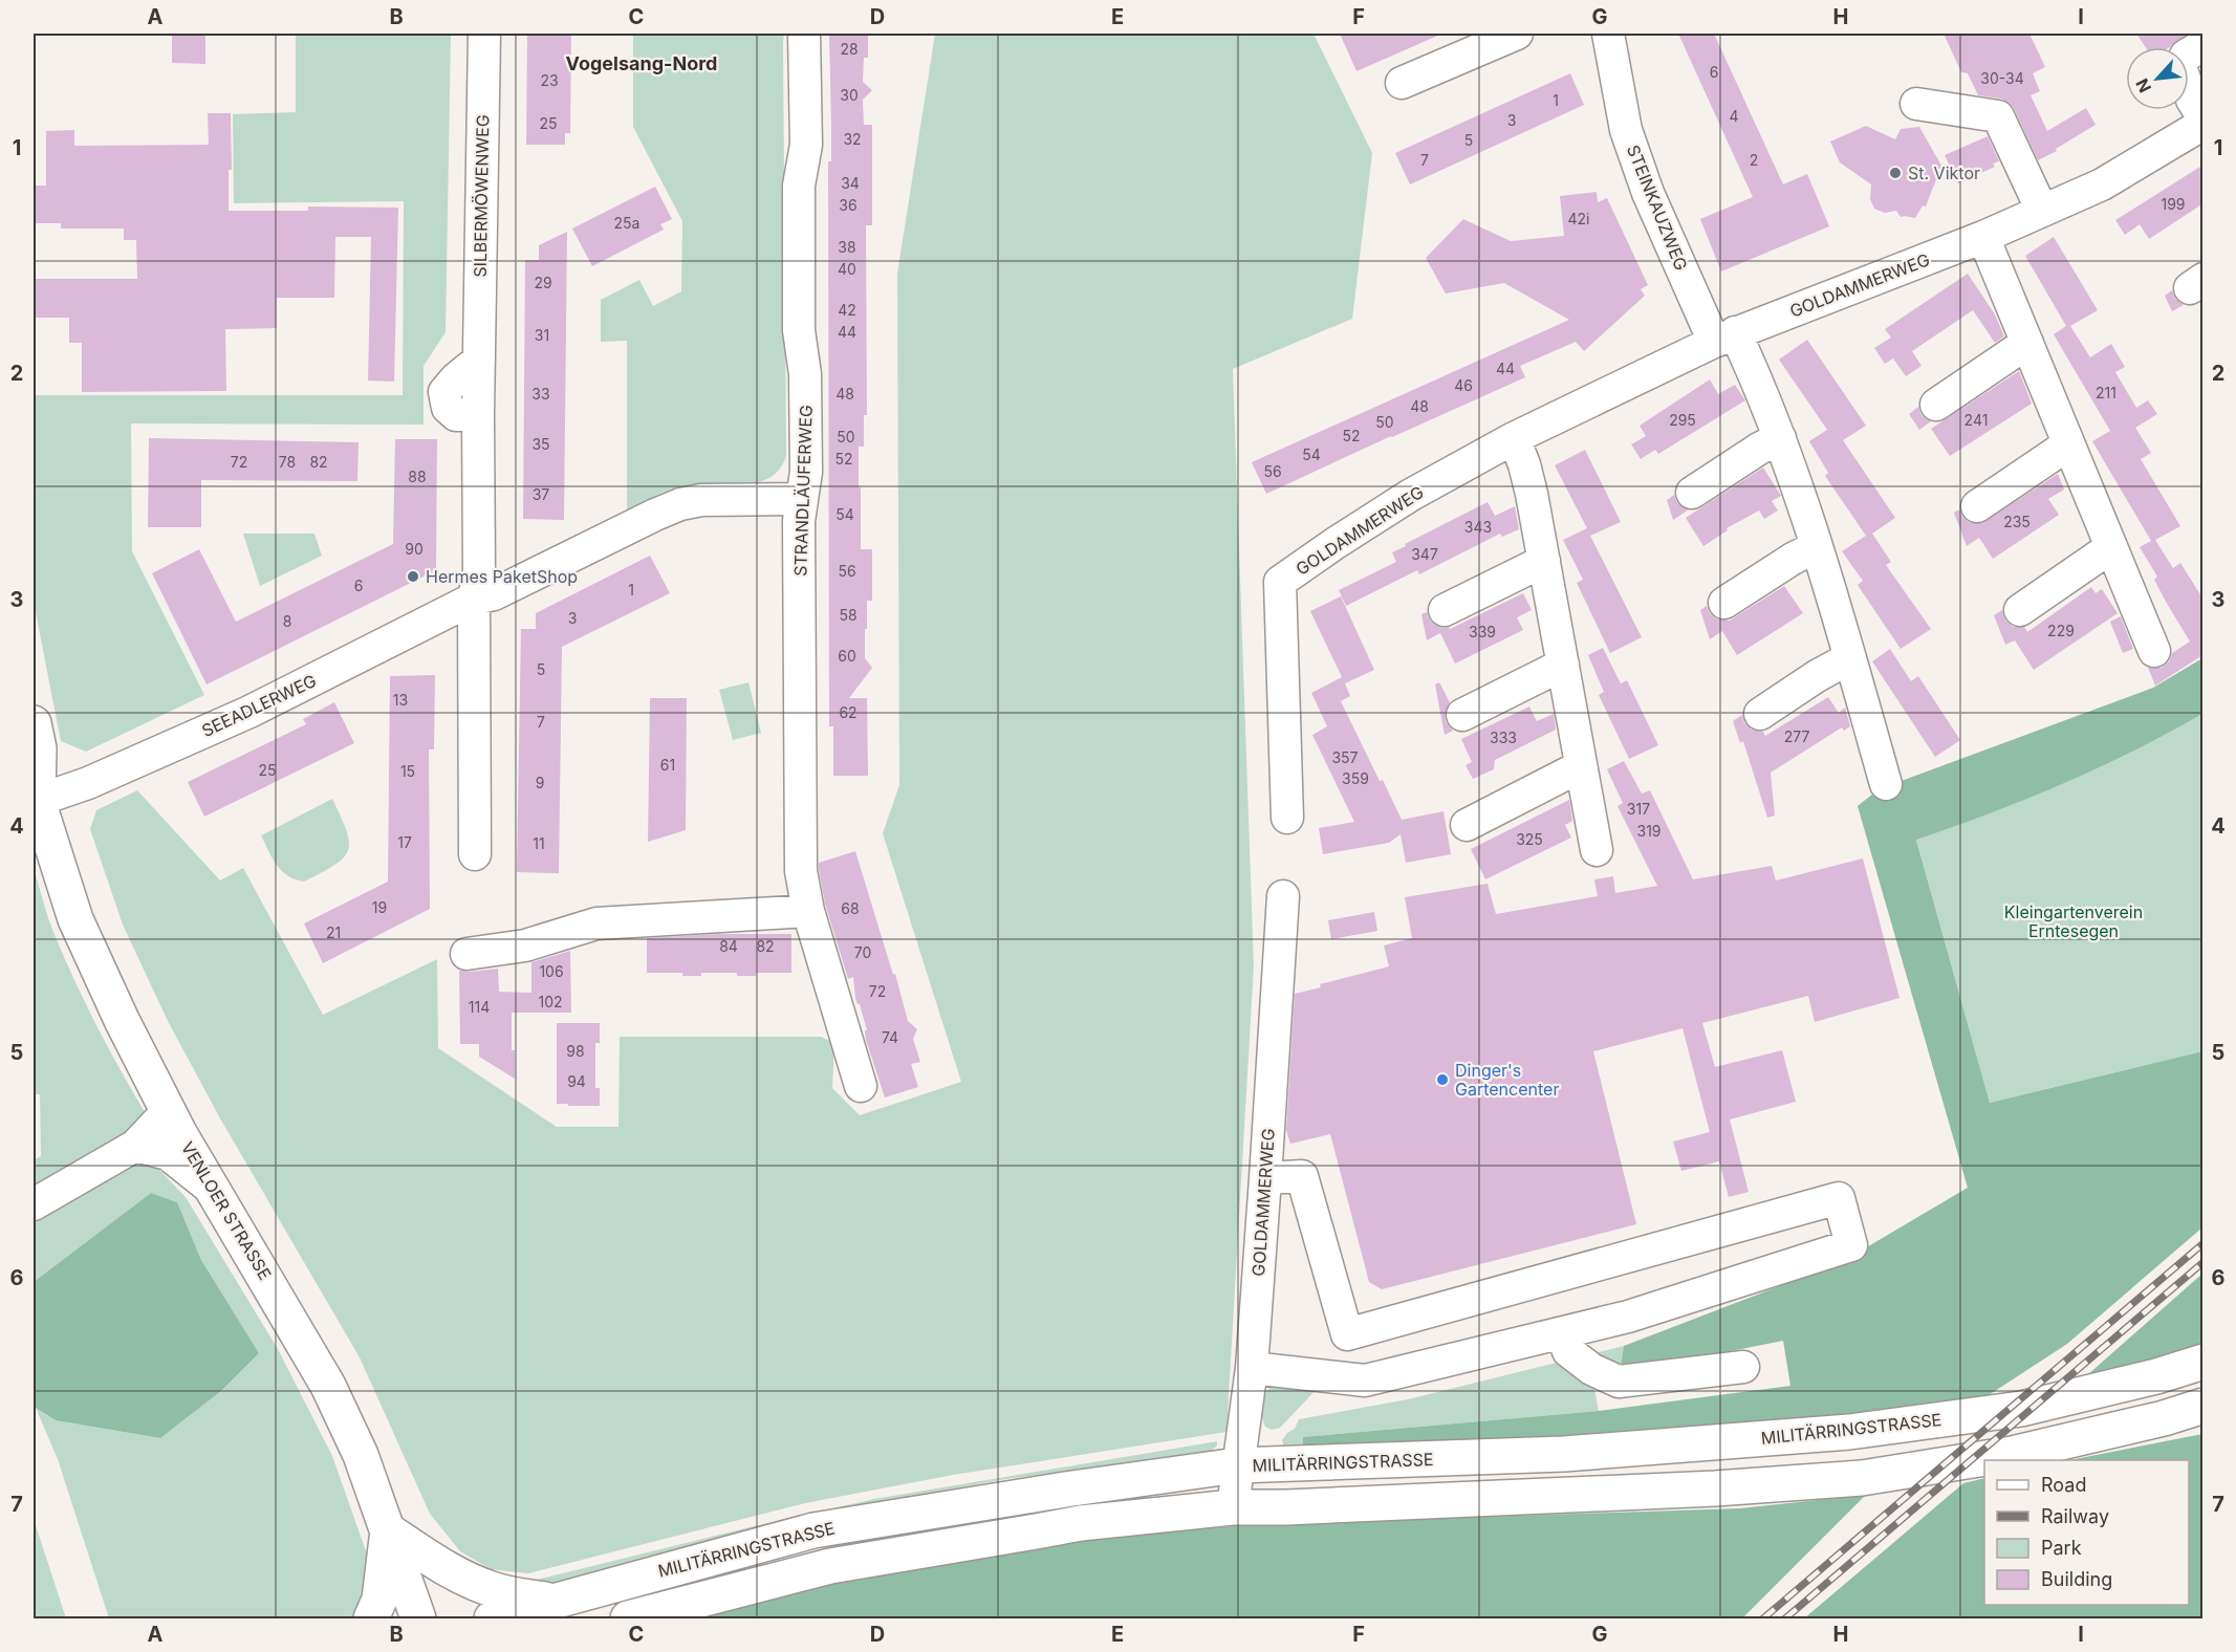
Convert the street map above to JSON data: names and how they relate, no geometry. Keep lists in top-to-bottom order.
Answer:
{
  "streets": {
    "main road": ["VENLOER STRASSE", "MILITÄRRINGSTRASSE"],
    "street": [
      "SILBERMÖWENWEG",
      "STEINKAUZWEG",
      "GOLDAMMERWEG",
      "STRANDLÄUFERWEG",
      "SEEADLERWEG"
    ]
  },
  "crossings": [
    ["SILBERMÖWENWEG", "SEEADLERWEG"],
    ["STEINKAUZWEG", "GOLDAMMERWEG"],
    ["GOLDAMMERWEG", "MILITÄRRINGSTRASSE"],
    ["STRANDLÄUFERWEG", "SEEADLERWEG"],
    ["SEEADLERWEG", "VENLOER STRASSE"]
  ],
  "districts": ["Vogelsang-Nord"],
  "parks": ["Kleingartenverein Erntesegen"],
  "places": ["St. Viktor", "Hermes PaketShop", "Dinger's Gartencenter"],
  "house_numbers": [
    "28",
    "6",
    "30-34",
    "23",
    "30",
    "1",
    "4",
    "3",
    "25",
    "32",
    "5",
    "7",
    "2",
    "34",
    "199",
    "36",
    "42i",
    "25a",
    "38",
    "40",
    "29",
    "42",
    "44",
    "31",
    "44",
    "46",
    "211",
    "33",
    "48",
    "48",
    "295",
    "241",
    "50",
    "52",
    "50",
    "35",
    "54",
    "52",
    "72",
    "78",
    "82",
    "56",
    "88",
    "37",
    "54",
    "235",
    "343",
    "90",
    "347",
    "56",
    "6",
    "1",
    "58",
    "3",
    "8",
    "229",
    "339",
    "60",
    "5",
    "13",
    "62",
    "7",
    "277",
    "333",
    "357",
    "61",
    "25",
    "15",
    "359",
    "9",
    "317",
    "319",
    "325",
    "17",
    "11",
    "19",
    "68",
    "21",
    "84",
    "82",
    "70",
    "106",
    "72",
    "102",
    "114",
    "74",
    "98",
    "94"
  ],
  "legend": [
    "Road",
    "Railway",
    "Park",
    "Building"
  ],
  "north": "bottom left",
  "grid": {
    "columns": [
      "A",
      "B",
      "C",
      "D",
      "E",
      "F",
      "G",
      "H",
      "I"
    ],
    "rows": [
      "1",
      "2",
      "3",
      "4",
      "5",
      "6",
      "7"
    ]
  }
}
